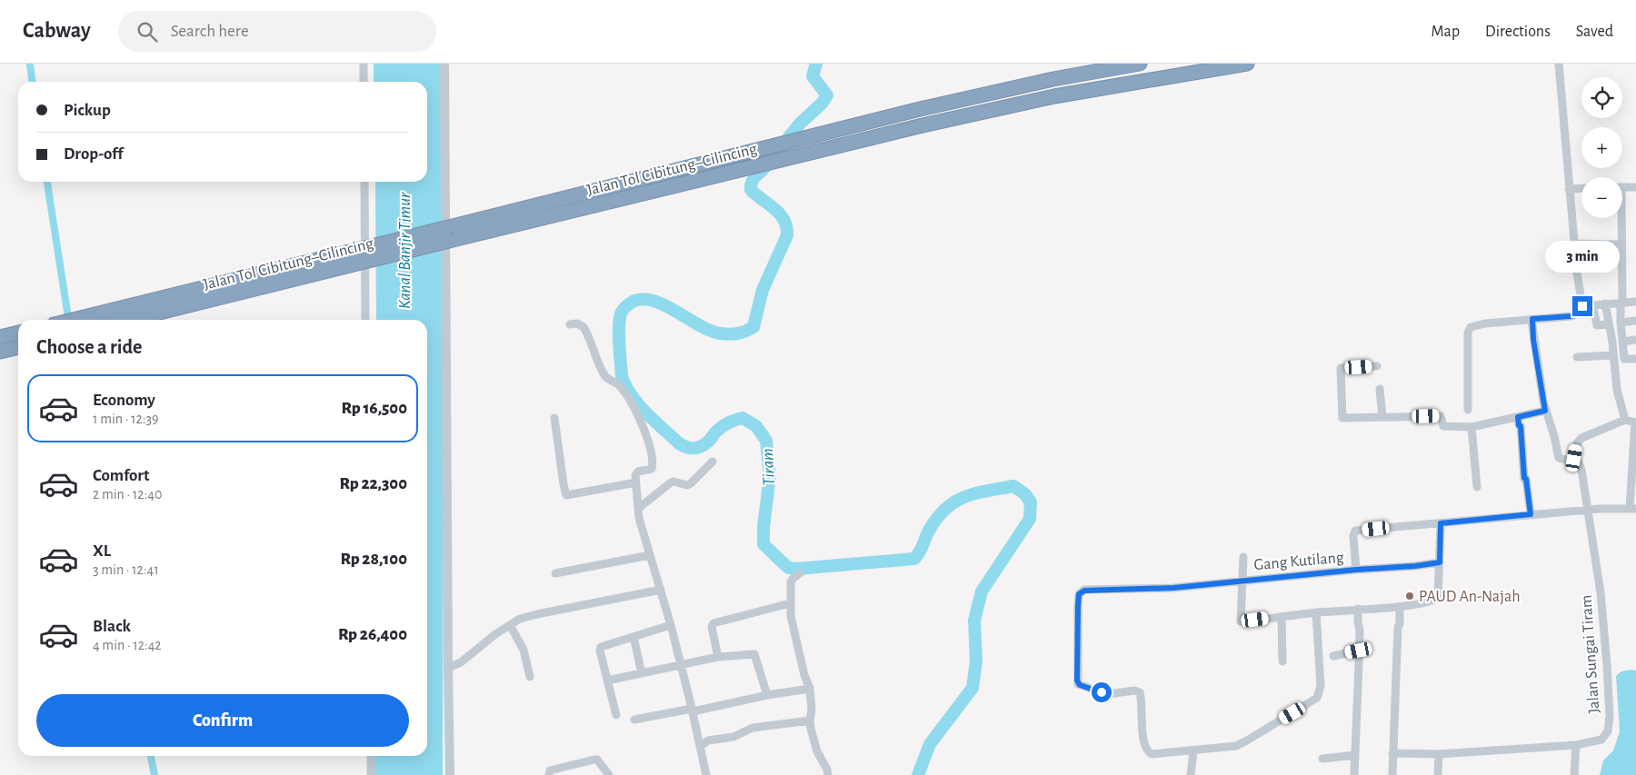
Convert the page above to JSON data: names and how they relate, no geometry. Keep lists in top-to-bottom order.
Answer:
{
  "streets": {
    "highway": ["Jalan Tol Cibitung–Cilincing"],
    "street": ["Gang Kutilang", "Jalan Sungai Tiram"]
  },
  "water": ["Kanal Banjir Timur", "Tiram"],
  "places": ["PAUD An-Najah"],
  "page": {
    "header": "Cabway",
    "search": "Search here",
    "nav": ["Map", "Directions", "Saved"],
    "map_buttons": ["+", "−"],
    "banner": ["Pickup", "Drop-off"],
    "bubble": "3 min",
    "heading": "Choose a ride",
    "list": [
      {
        "name": "Economy",
        "note": "1 min · 12:39",
        "value": "Rp 16,500"
      },
      {
        "name": "Comfort",
        "note": "2 min · 12:40",
        "value": "Rp 22,300"
      },
      {
        "name": "XL",
        "note": "3 min · 12:41",
        "value": "Rp 28,100"
      },
      {
        "name": "Black",
        "note": "4 min · 12:42",
        "value": "Rp 26,400"
      }
    ],
    "buttons": "Confirm"
  }
}
